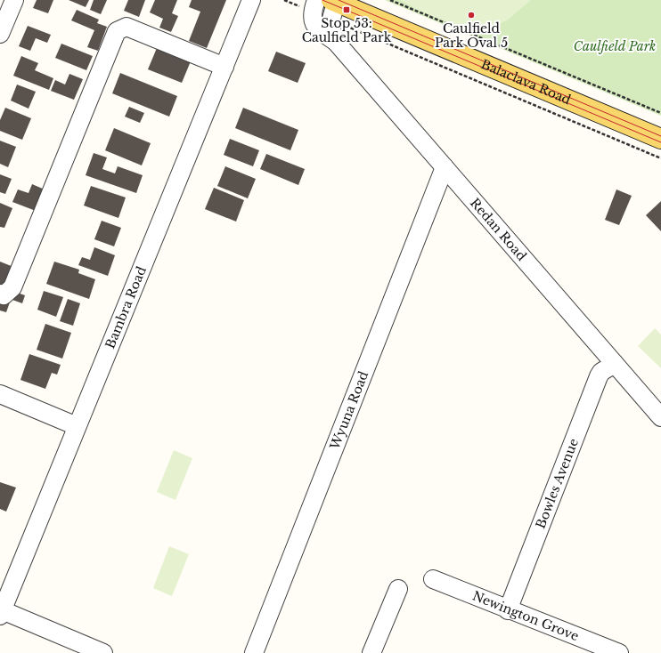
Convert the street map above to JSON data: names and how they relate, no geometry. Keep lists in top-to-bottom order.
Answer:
{
  "streets": {
    "main road": ["Balaclava Road"],
    "street": [
      "Redan Road",
      "Bambra Road",
      "Wyuna Road",
      "Bowles Avenue",
      "Newington Grove"
    ]
  },
  "crossings": [
    ["Balaclava Road", "Redan Road"],
    ["Redan Road", "Wyuna Road"],
    ["Redan Road", "Bowles Avenue"],
    ["Bowles Avenue", "Newington Grove"]
  ],
  "parks": ["Caulfield Park"],
  "places": {
    "transit": ["Stop 53: Caulfield Park"],
    "other": ["Caulfield Park Oval 5"]
  }
}
